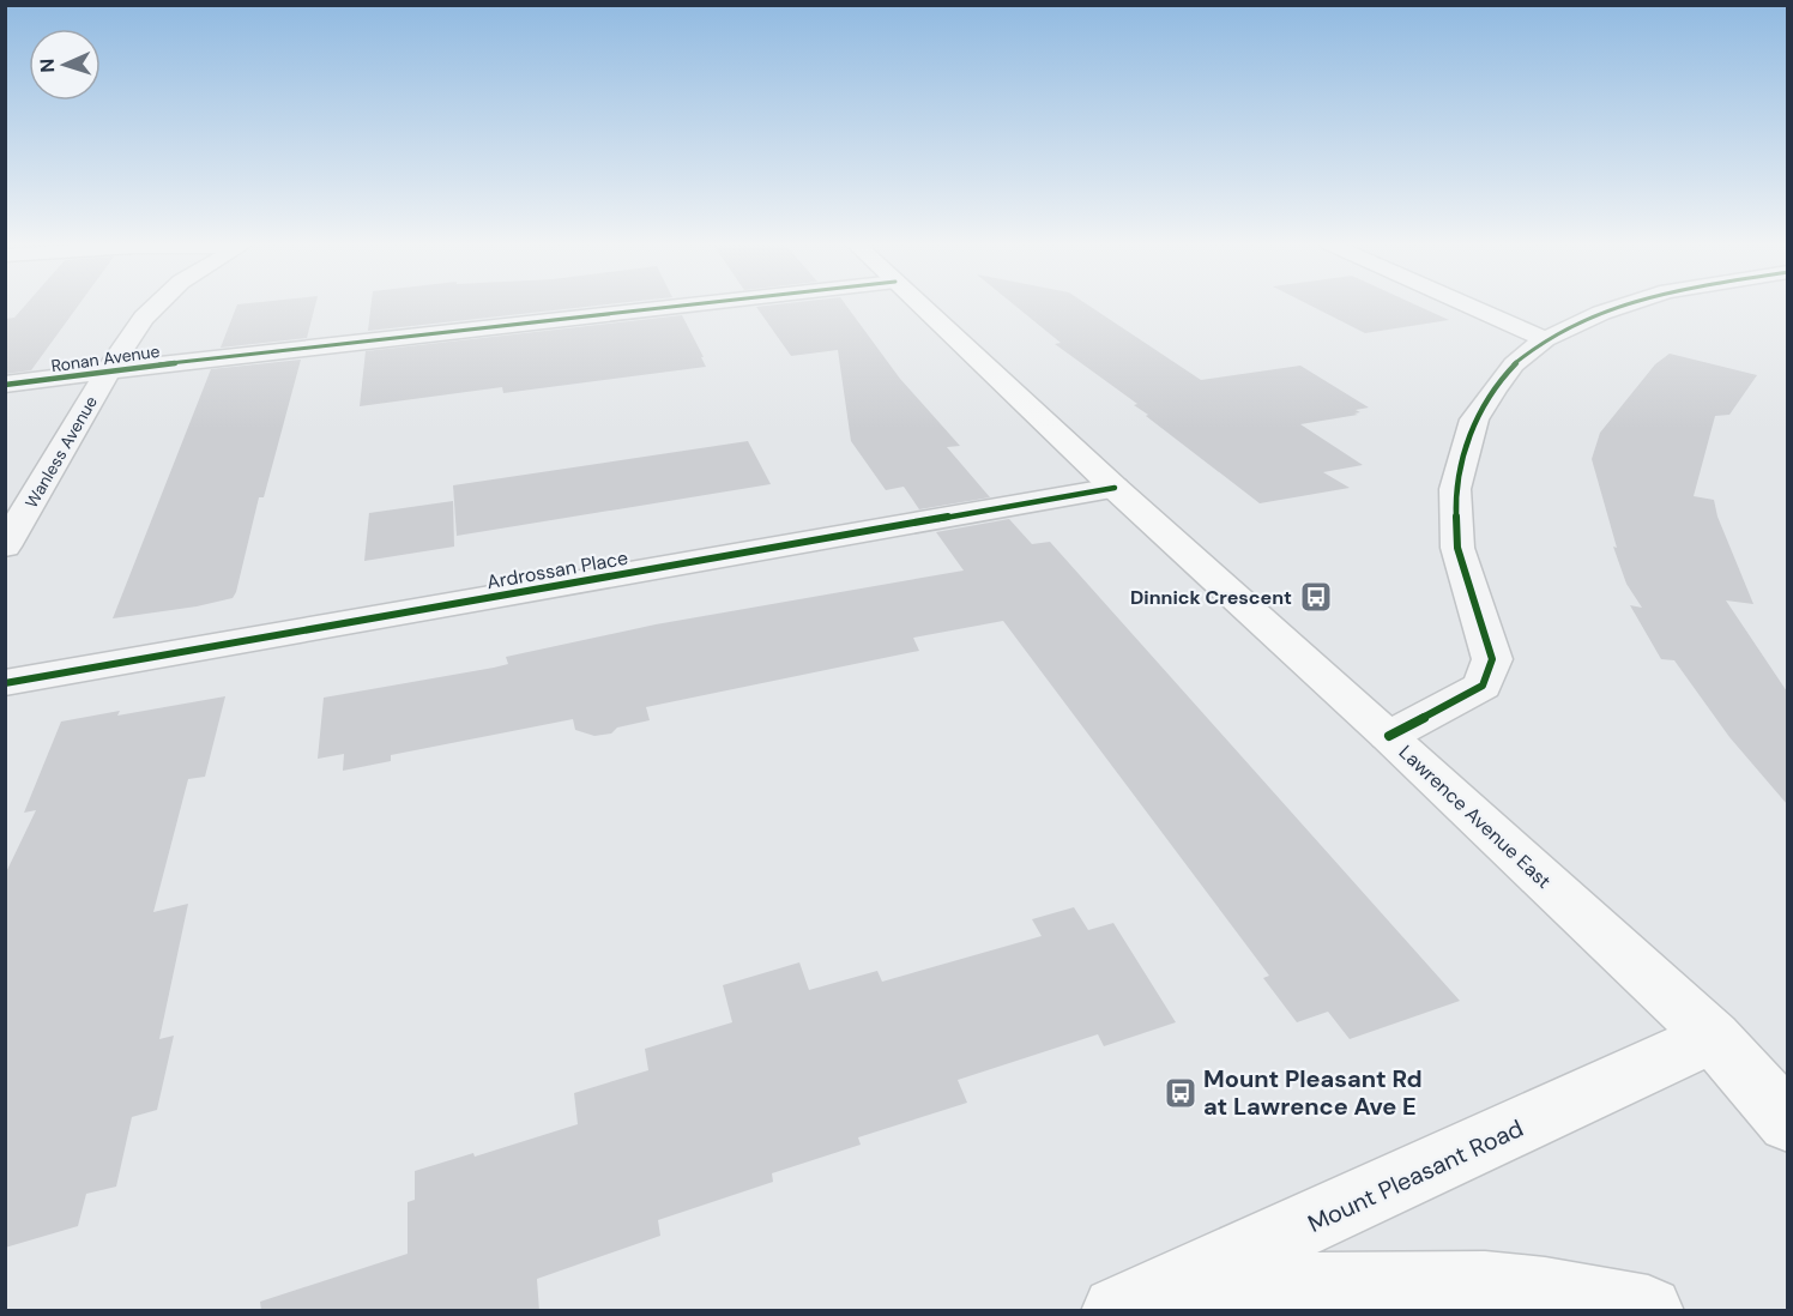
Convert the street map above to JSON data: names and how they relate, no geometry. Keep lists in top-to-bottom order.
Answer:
{
  "streets": {
    "main road": ["Lawrence Avenue East", "Mount Pleasant Road"],
    "street": ["Ronan Avenue", "Wanless Avenue", "Ardrossan Place"]
  },
  "crossings": [
    ["Ronan Avenue", "Wanless Avenue"],
    ["Ardrossan Place", "Lawrence Avenue East"],
    ["Lawrence Avenue East", "Mount Pleasant Road"]
  ],
  "places": {
    "bus stop": ["Dinnick Crescent", "Mount Pleasant Rd at Lawrence Ave E"]
  },
  "north": "left"
}
